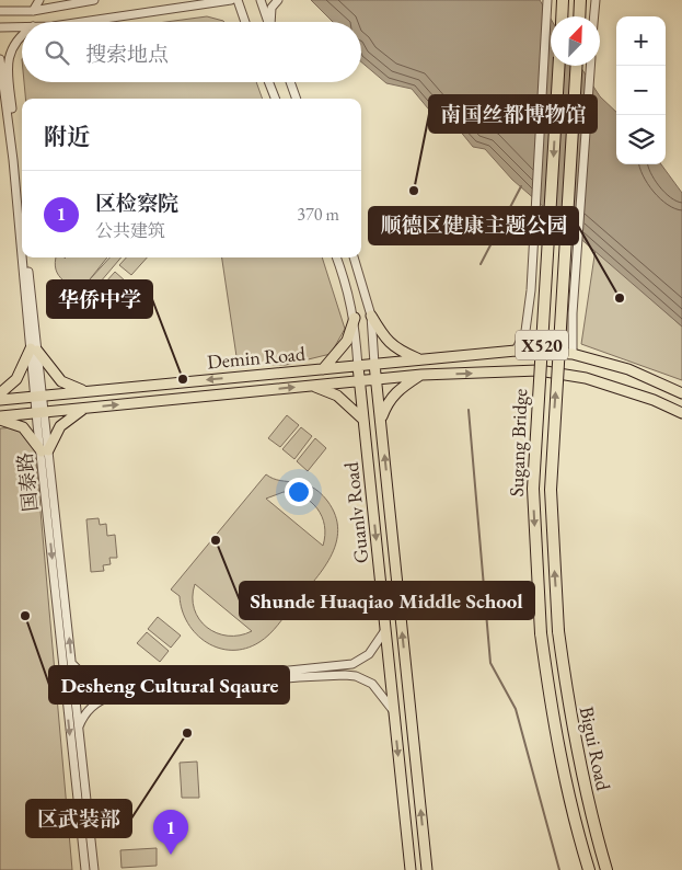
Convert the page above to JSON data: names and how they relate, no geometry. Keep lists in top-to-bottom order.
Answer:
{
  "streets": {
    "highway": ["X520", "Sugang Bridge", "Bigui Road"],
    "main road": ["Demin Road", "Guanlv Road"],
    "street": ["国泰路"]
  },
  "crossings": [
    ["Demin Road", "国泰路"],
    ["Demin Road", "Guanlv Road"],
    ["Sugang Bridge", "Bigui Road"]
  ],
  "places": [
    "南国丝都博物馆",
    "顺德区健康主题公园",
    "华侨中学",
    "Shunde Huaqiao Middle School",
    "Desheng Cultural Sqaure",
    "区武装部"
  ],
  "north": "top right",
  "page": {
    "map_buttons": ["+", "−"],
    "search": "搜索地点",
    "heading": "附近",
    "list": [
      {
        "mark": "1",
        "name": "区检察院",
        "note": "公共建筑",
        "value": "370 m"
      }
    ],
    "pins": "1"
  }
}
